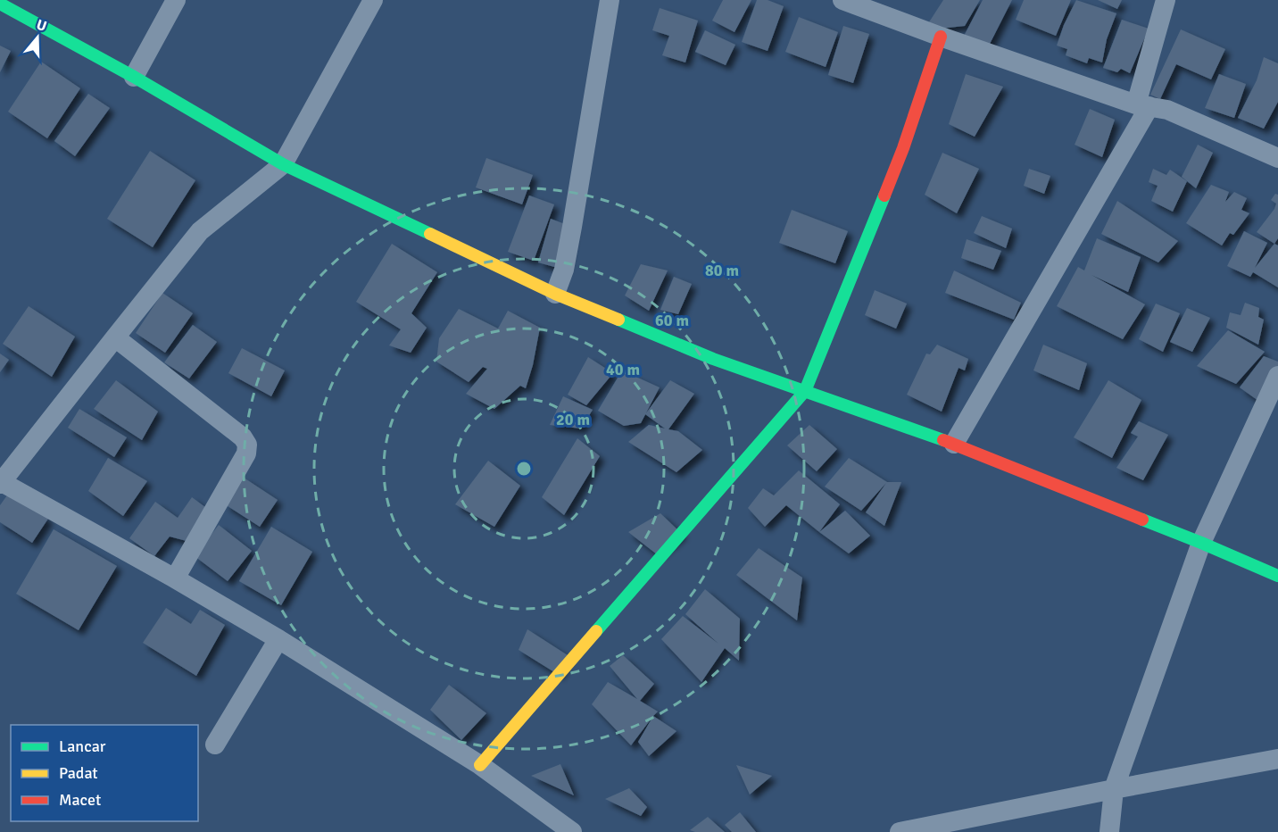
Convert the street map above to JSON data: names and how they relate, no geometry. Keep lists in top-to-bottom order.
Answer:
{
  "legend": ["Lancar", "Padat", "Macet"],
  "north": "top",
  "rings": [
    "80 m",
    "60 m",
    "40 m",
    "20 m"
  ]
}
